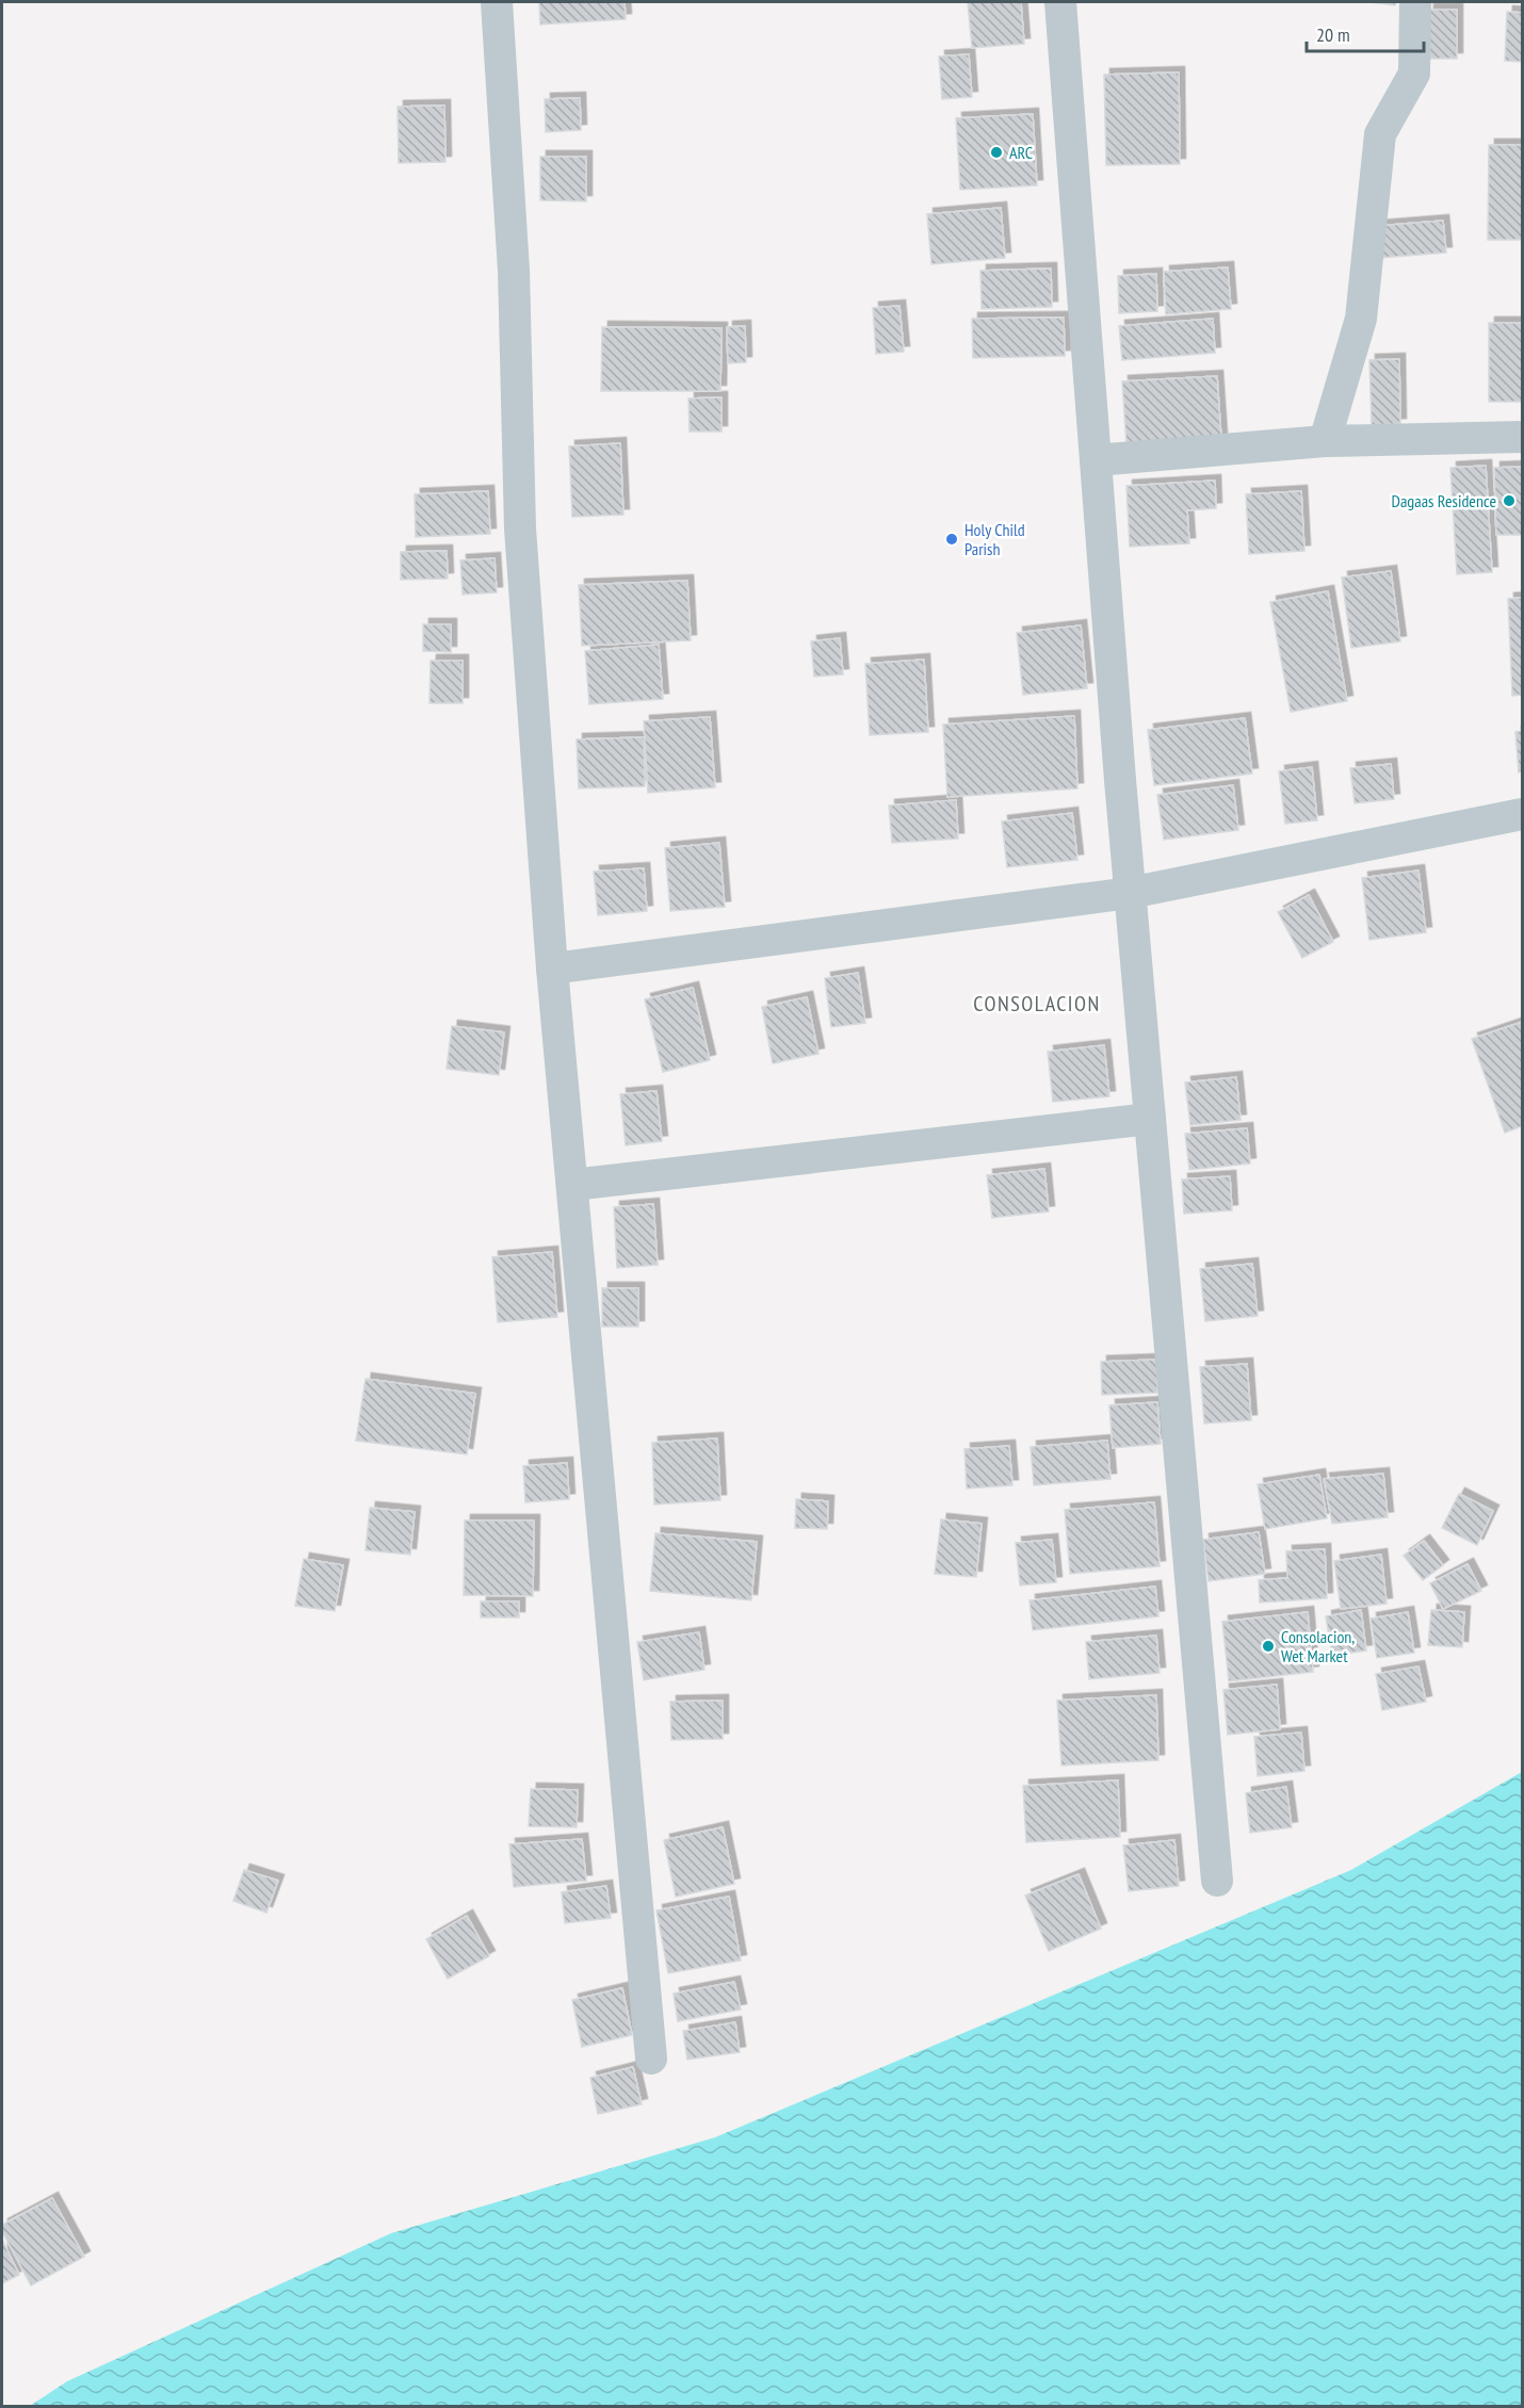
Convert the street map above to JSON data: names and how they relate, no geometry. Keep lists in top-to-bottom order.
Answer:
{
  "districts": ["CONSOLACION"],
  "places": [
    "ARC",
    "Dagaas Residence",
    "Holy Child Parish",
    "Consolacion, Wet Market"
  ],
  "scale_bar": "20 m"
}
